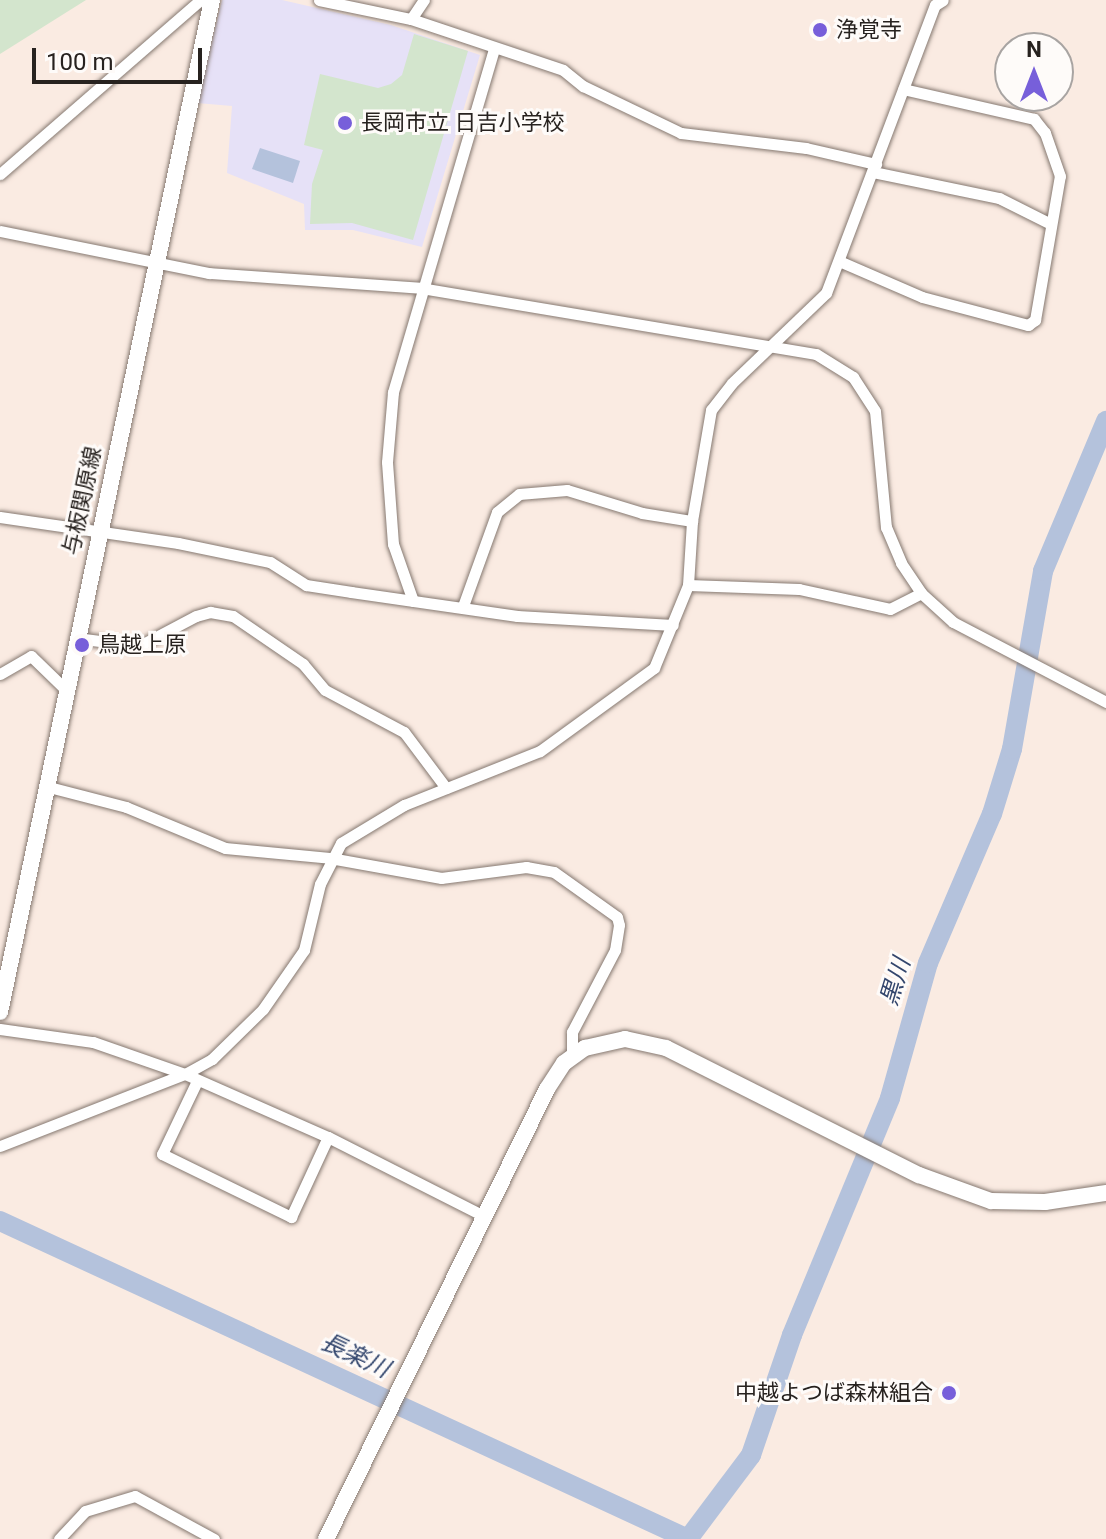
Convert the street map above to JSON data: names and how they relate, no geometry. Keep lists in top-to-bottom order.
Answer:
{
  "streets": {
    "street": ["与板関原線"]
  },
  "water": ["黒川", "長楽川"],
  "places": [
    "浄覚寺",
    "長岡市立 日吉小学校",
    "鳥越上原",
    "中越よつば森林組合"
  ],
  "scale_bar": "100 m",
  "north": "top"
}
